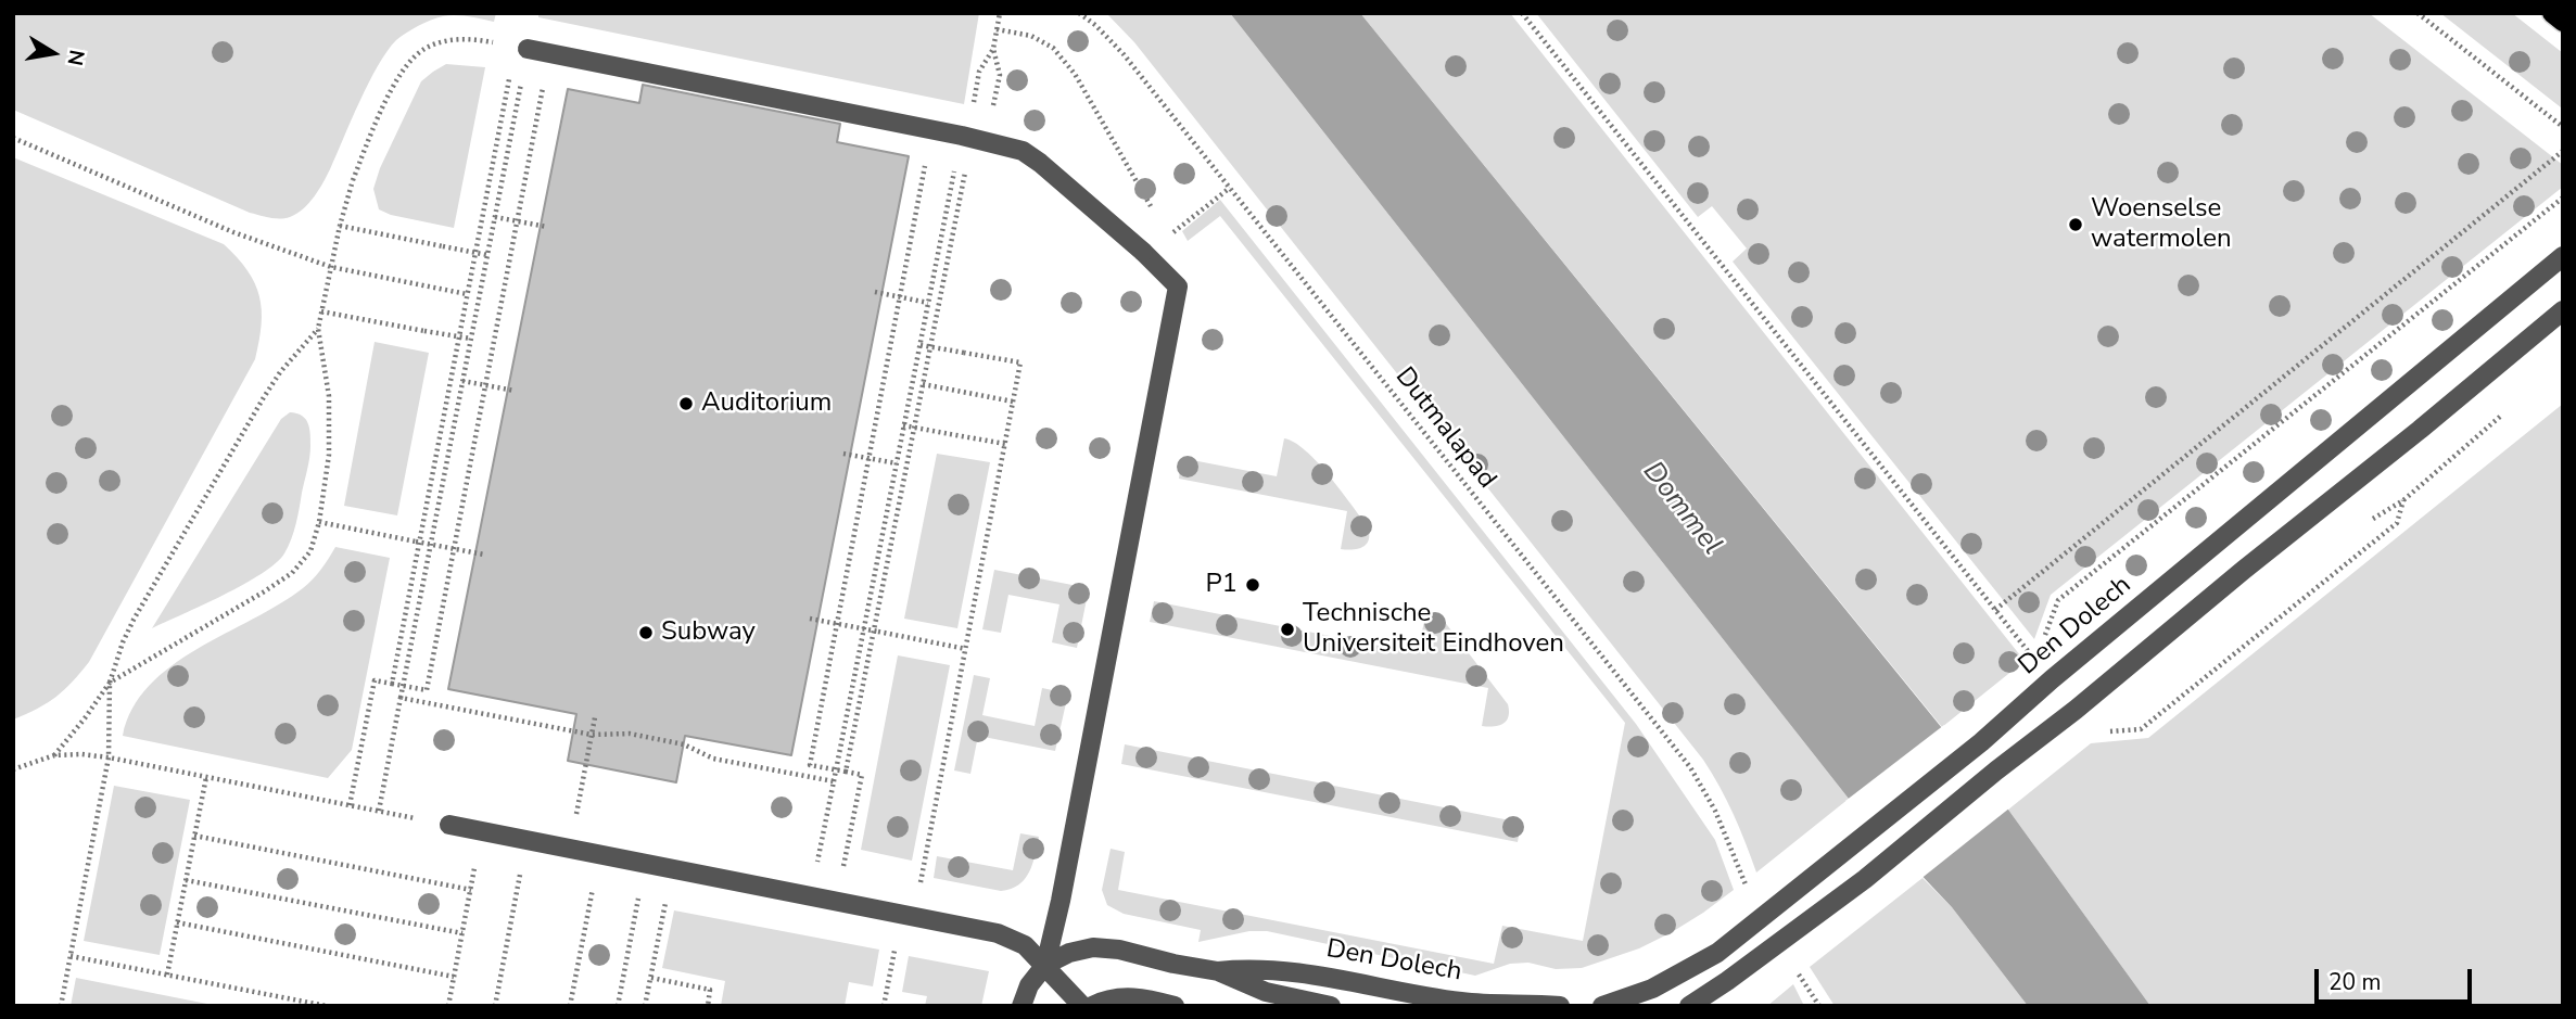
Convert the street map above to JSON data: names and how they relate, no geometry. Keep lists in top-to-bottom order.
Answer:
{
  "streets": {
    "street": ["Den Dolech"],
    "path": ["Dutmalapad"]
  },
  "water": ["Dommel"],
  "places": [
    "Woenselse watermolen",
    "Auditorium",
    "P1",
    "Technische Universiteit Eindhoven",
    "Subway"
  ],
  "scale_bar": "20 m",
  "north": "right"
}
